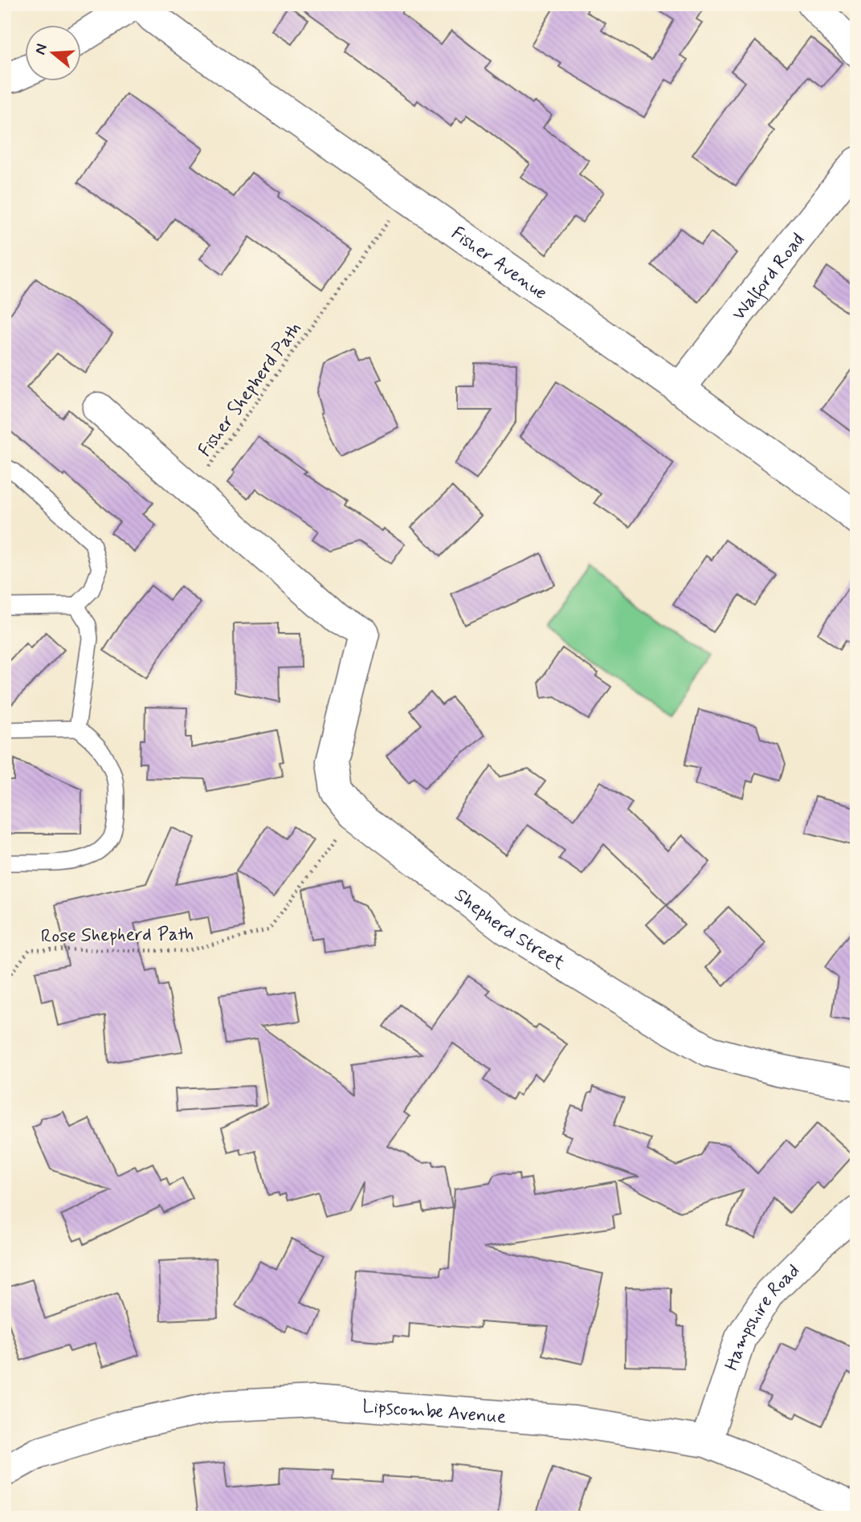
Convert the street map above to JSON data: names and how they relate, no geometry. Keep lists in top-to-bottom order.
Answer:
{
  "streets": {
    "street": [
      "Fisher Avenue",
      "Walford Road",
      "Shepherd Street",
      "Hampshire Road",
      "Lipscombe Avenue"
    ],
    "path": ["Fisher Shepherd Path", "Rose Shepherd Path"]
  },
  "crossings": [
    ["Fisher Avenue", "Walford Road"],
    ["Fisher Avenue", "Fisher Shepherd Path"],
    ["Shepherd Street", "Rose Shepherd Path"],
    ["Hampshire Road", "Lipscombe Avenue"]
  ],
  "north": "left"
}
